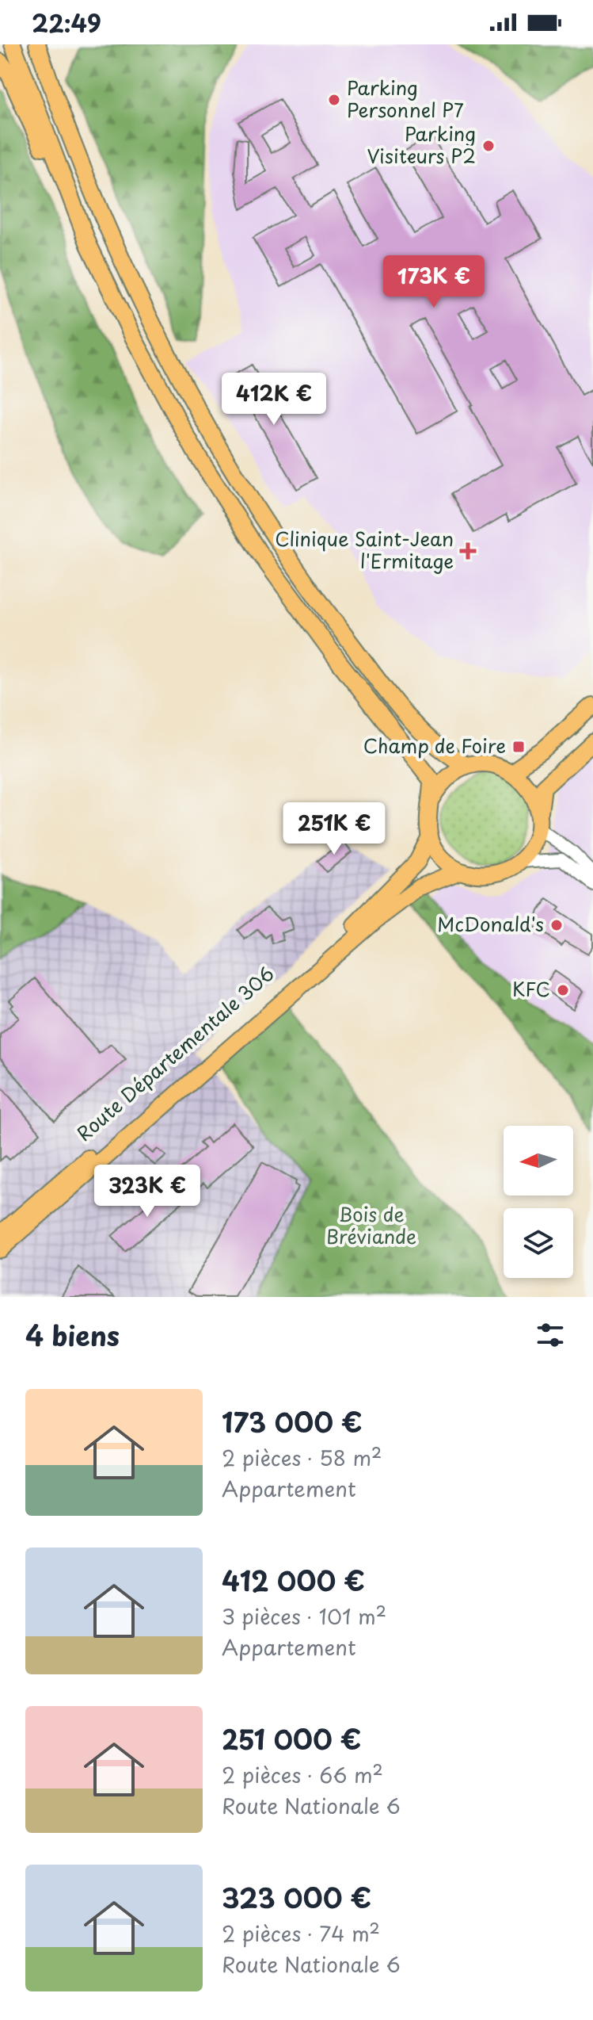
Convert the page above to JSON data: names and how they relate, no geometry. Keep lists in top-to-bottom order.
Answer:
{
  "streets": {
    "main road": ["Route Départementale 306"]
  },
  "parks": ["Bois de Bréviande"],
  "places": {
    "other": [
      "Parking Personnel P7",
      "Parking Visiteurs P2",
      "McDonald's",
      "KFC"
    ],
    "health": ["Clinique Saint-Jean l'Ermitage"],
    "transit": ["Champ de Foire"]
  },
  "north": "left",
  "page": {
    "status": "22:49",
    "price": [
      "173K €",
      "412K €",
      "251K €",
      "323K €"
    ],
    "heading": "4 biens",
    "list": [
      {
        "name": "173 000 €",
        "note": "2 pièces · 58 m² · Appartement"
      },
      {
        "name": "412 000 €",
        "note": "3 pièces · 101 m² · Appartement"
      },
      {
        "name": "251 000 €",
        "note": "2 pièces · 66 m² · Route Nationale 6"
      },
      {
        "name": "323 000 €",
        "note": "2 pièces · 74 m² · Route Nationale 6"
      }
    ]
  }
}
